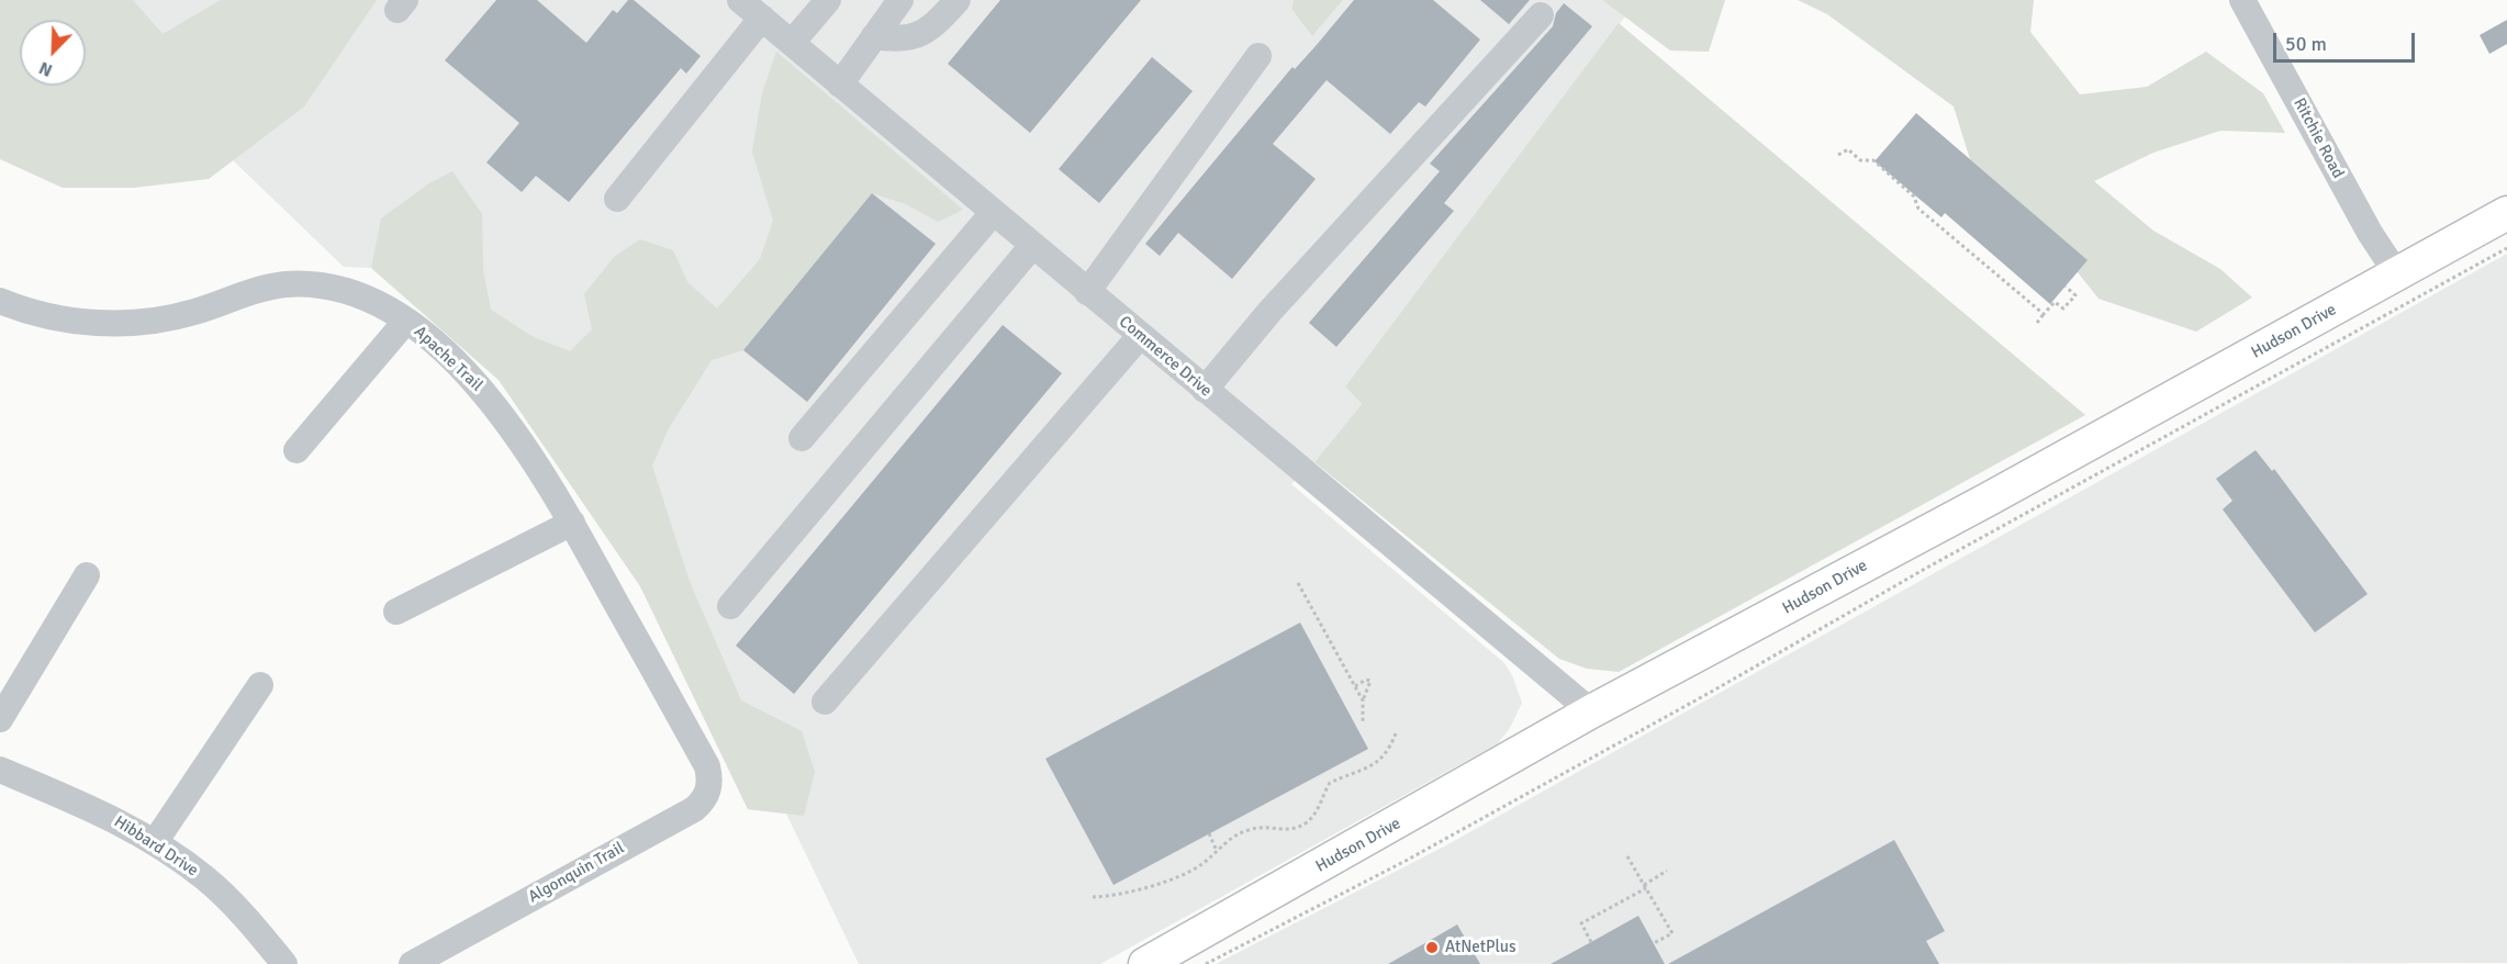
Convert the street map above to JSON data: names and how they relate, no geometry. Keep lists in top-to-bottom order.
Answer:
{
  "streets": {
    "main road": ["Hudson Drive"],
    "street": [
      "Ritchie Road",
      "Commerce Drive",
      "Apache Trail",
      "Hibbard Drive",
      "Algonquin Trail"
    ]
  },
  "crossings": [
    ["Ritchie Road", "Hudson Drive"],
    ["Hudson Drive", "Commerce Drive"],
    ["Apache Trail", "Algonquin Trail"]
  ],
  "places": ["AtNetPlus"],
  "scale_bar": "50 m",
  "north": "bottom left"
}
